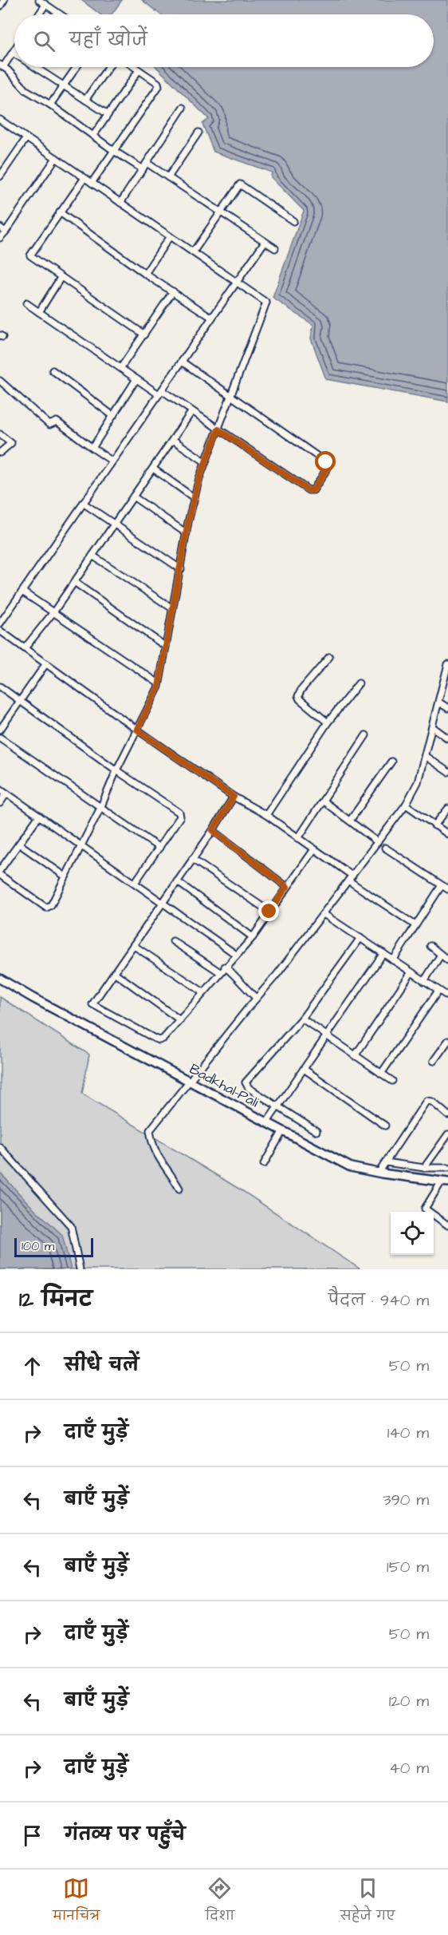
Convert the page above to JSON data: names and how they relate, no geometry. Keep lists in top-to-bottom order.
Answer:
{
  "streets": {
    "street": ["Badkhal-Pali"]
  },
  "scale_bar": "100 m",
  "page": {
    "search": "यहाँ खोजें",
    "scale": "100 m",
    "heading": ["12 मिनट", "पैदल · 940 m"],
    "list": [
      ["सीधे चलें", "50 m"],
      ["दाएँ मुड़ें", "140 m"],
      ["बाएँ मुड़ें", "390 m"],
      ["बाएँ मुड़ें", "150 m"],
      ["दाएँ मुड़ें", "50 m"],
      ["बाएँ मुड़ें", "120 m"],
      ["दाएँ मुड़ें", "40 m"],
      "गंतव्य पर पहुँचे"
    ],
    "nav": ["मानचित्र", "दिशा", "सहेजे गए"]
  }
}
